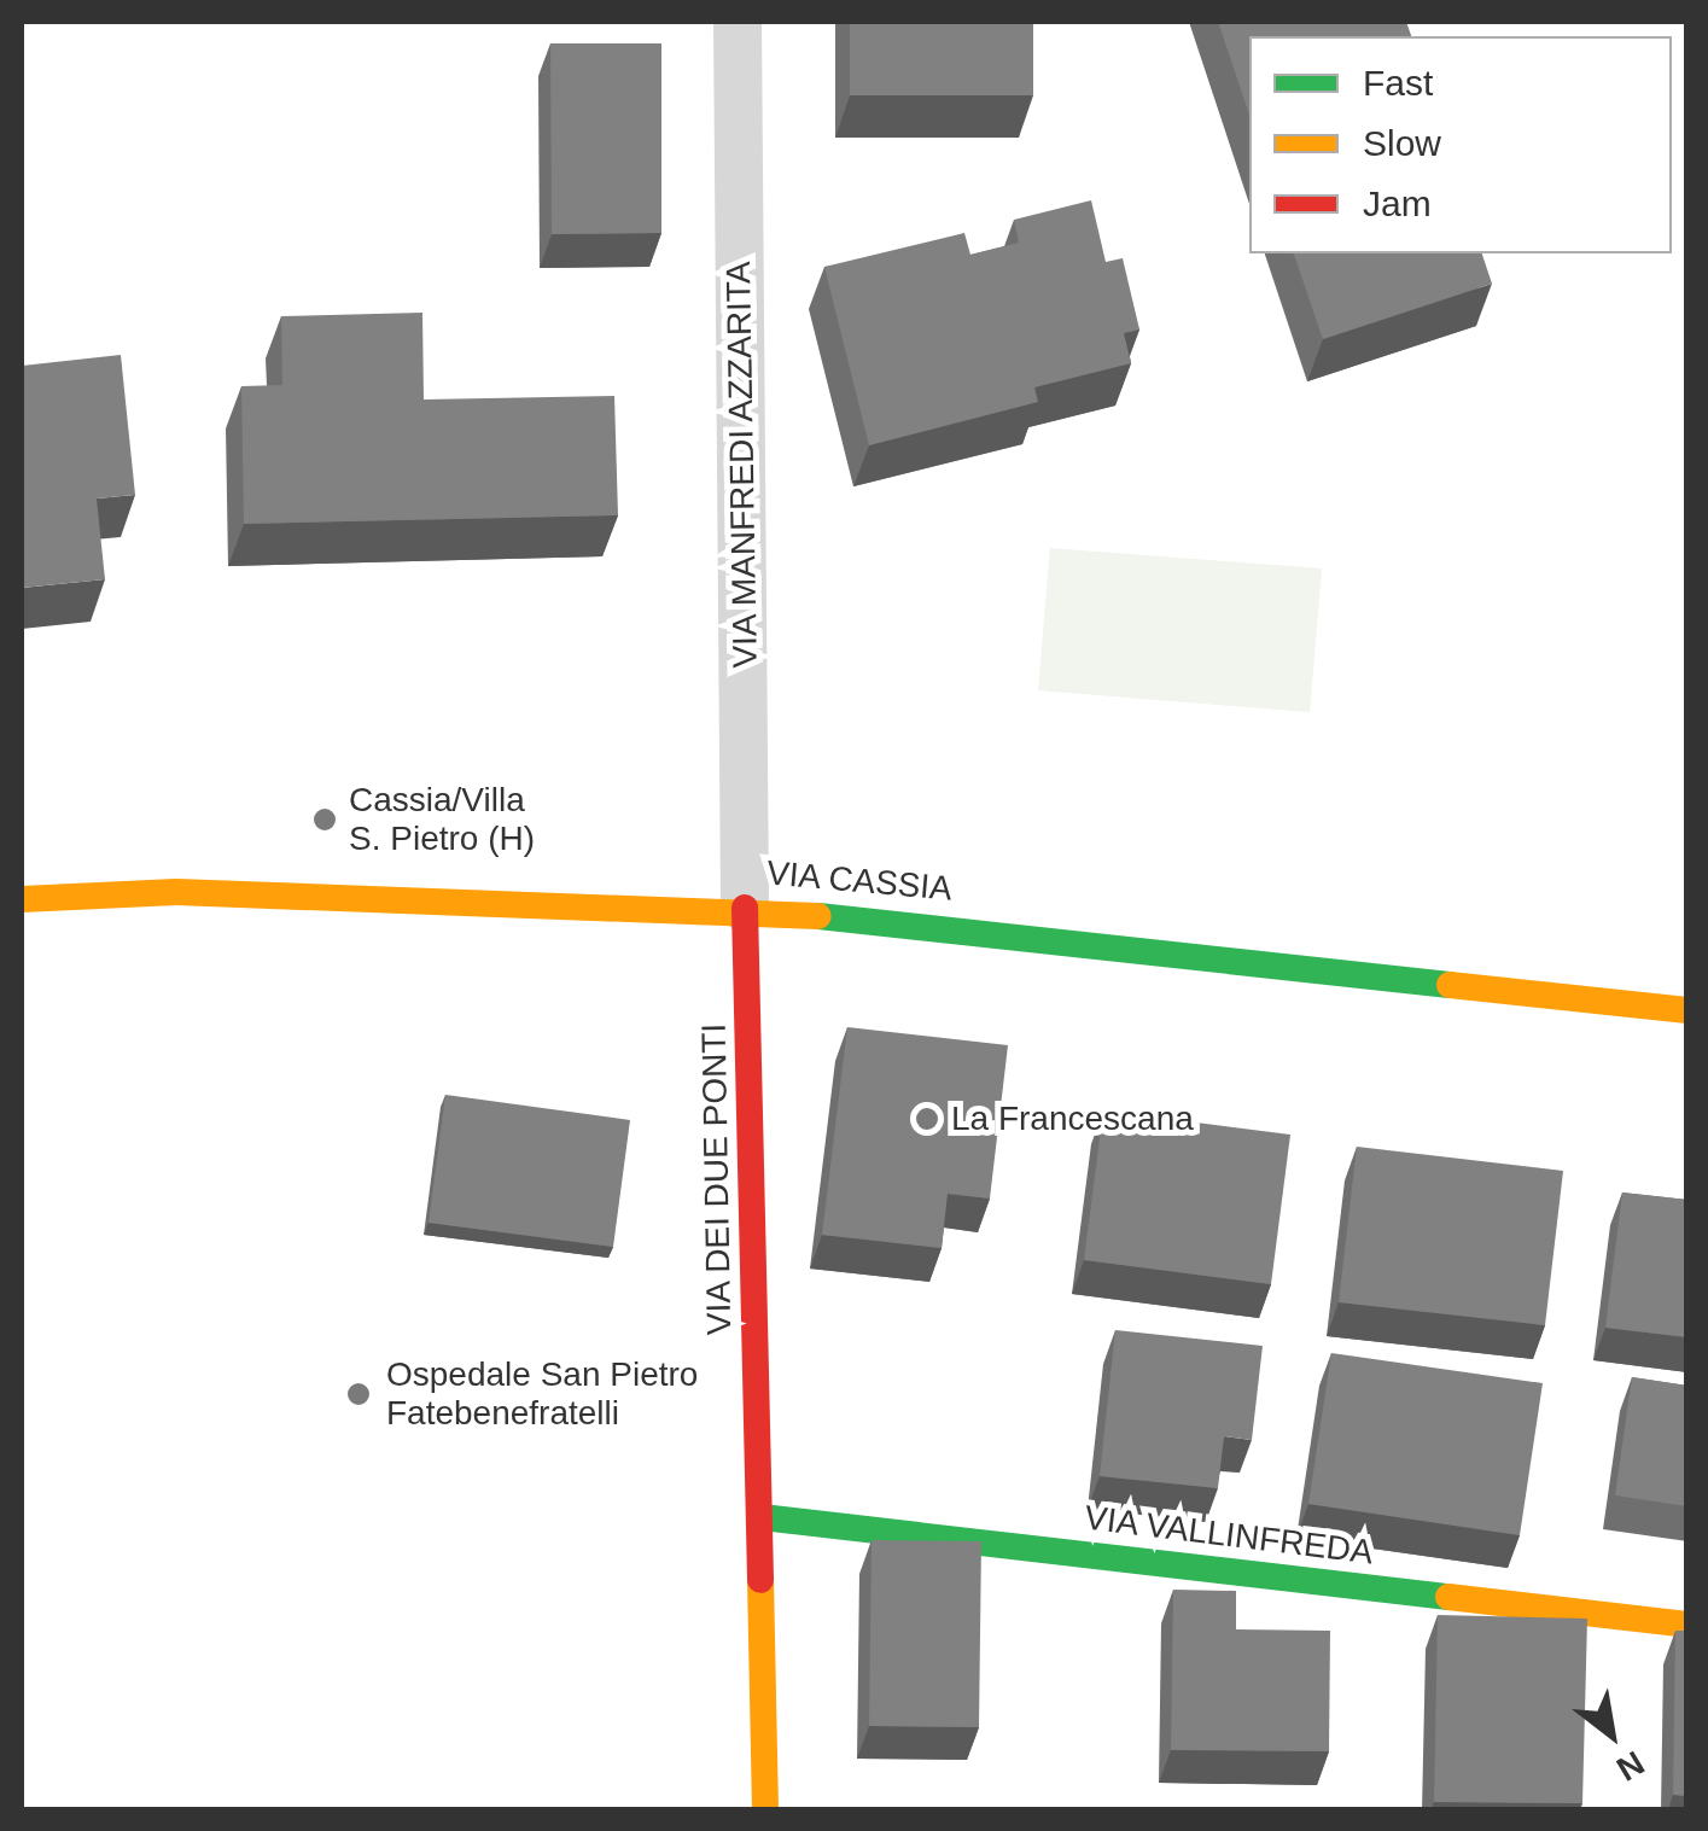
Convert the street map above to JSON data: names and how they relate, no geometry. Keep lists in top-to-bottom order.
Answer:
{
  "streets": {
    "street": [
      "VIA MANFREDI AZZARITA",
      "VIA CASSIA",
      "VIA DEI DUE PONTI",
      "VIA VALLINFREDA"
    ]
  },
  "crossings": [
    ["VIA MANFREDI AZZARITA", "VIA CASSIA"],
    ["VIA MANFREDI AZZARITA", "VIA DEI DUE PONTI"],
    ["VIA CASSIA", "VIA DEI DUE PONTI"],
    ["VIA DEI DUE PONTI", "VIA VALLINFREDA"]
  ],
  "places": ["Cassia/Villa S. Pietro (H)", "La Francescana", "Ospedale San Pietro Fatebenefratelli"],
  "legend": ["Fast", "Slow", "Jam"],
  "north": "bottom right"
}
